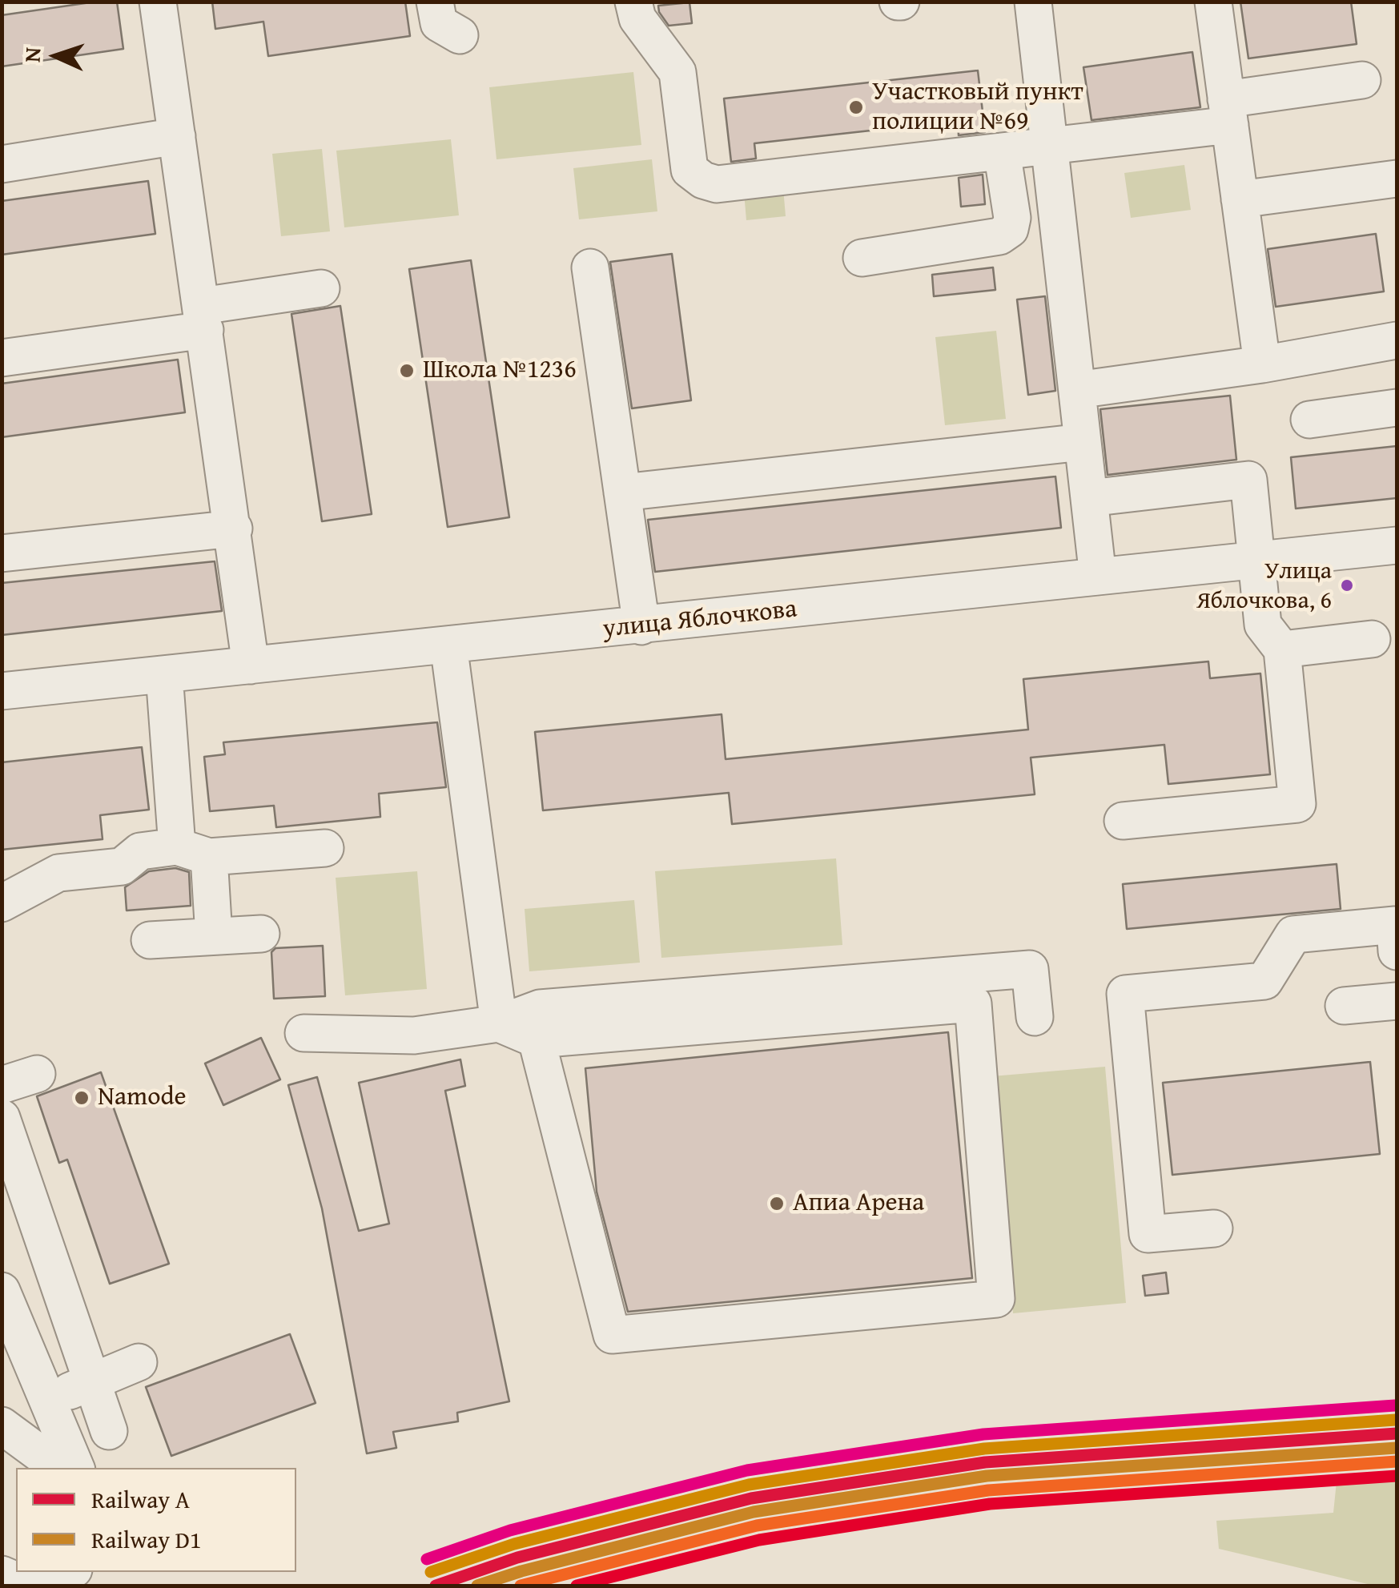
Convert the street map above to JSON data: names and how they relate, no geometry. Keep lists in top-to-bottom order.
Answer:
{
  "streets": {
    "street": ["улица Яблочкова"]
  },
  "places": [
    "Участковый пункт полиции №69",
    "Школа №1236",
    "Улица Яблочкова, 6",
    "Namode",
    "Апиа Арена"
  ],
  "lines": ["rail line A", "rail line D1"],
  "legend": ["Railway A", "Railway D1"],
  "north": "left"
}
